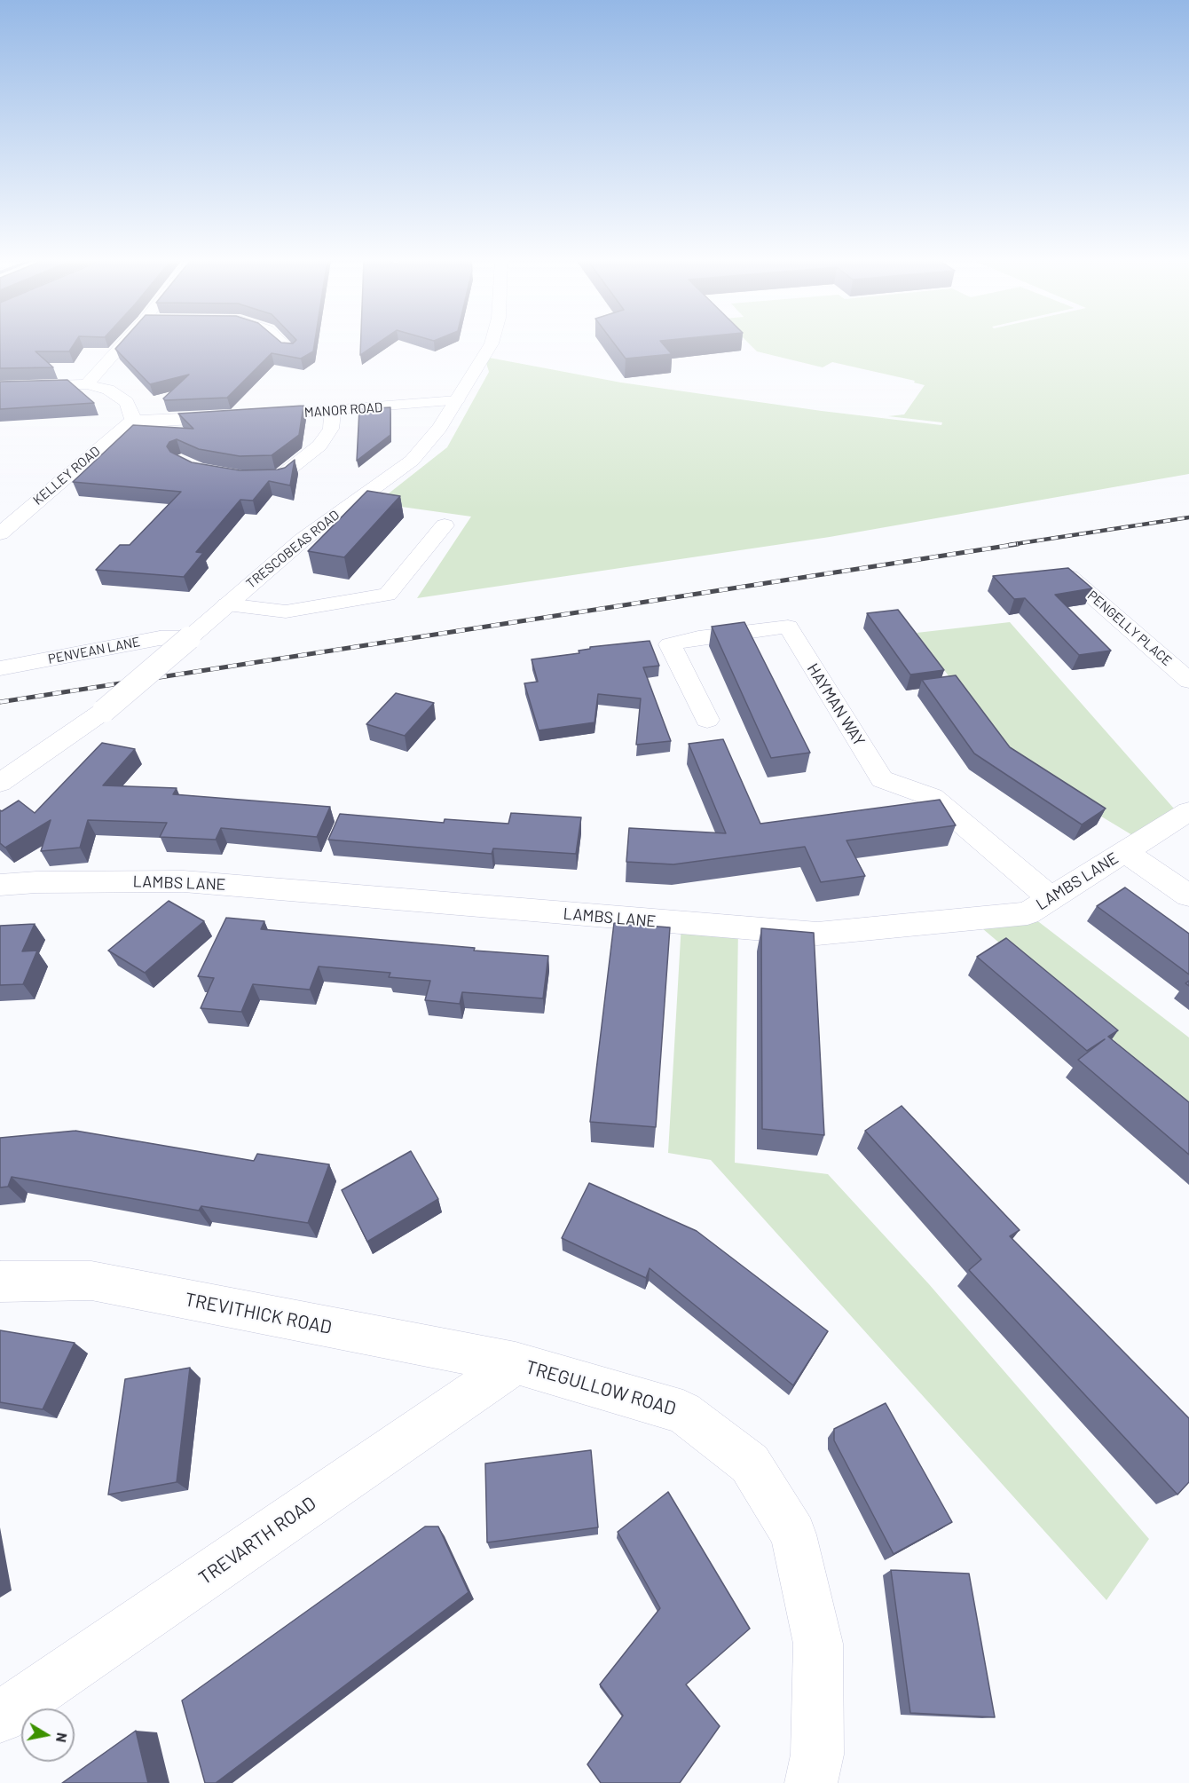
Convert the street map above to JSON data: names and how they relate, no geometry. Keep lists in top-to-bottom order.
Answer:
{
  "streets": {
    "street": [
      "MANOR ROAD",
      "KELLEY ROAD",
      "TRESCOBEAS ROAD",
      "PENGELLY PLACE",
      "PENVEAN LANE",
      "HAYMAN WAY",
      "LAMBS LANE",
      "TREVITHICK ROAD",
      "TREGULLOW ROAD",
      "TREVARTH ROAD"
    ]
  },
  "crossings": [
    ["MANOR ROAD", "TRESCOBEAS ROAD"],
    ["TRESCOBEAS ROAD", "PENVEAN LANE"],
    ["HAYMAN WAY", "LAMBS LANE"],
    ["TREVITHICK ROAD", "TREGULLOW ROAD"],
    ["TREVITHICK ROAD", "TREVARTH ROAD"],
    ["TREGULLOW ROAD", "TREVARTH ROAD"]
  ],
  "north": "right"
}
